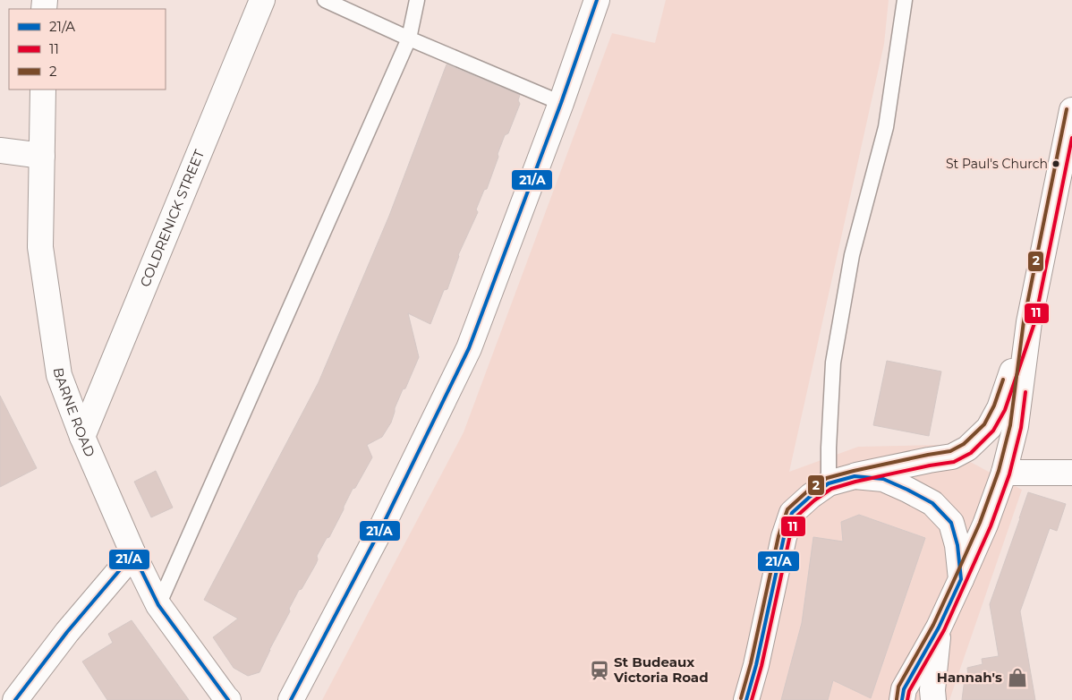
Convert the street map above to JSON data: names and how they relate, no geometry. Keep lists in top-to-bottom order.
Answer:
{
  "streets": {
    "street": ["COLDRENICK STREET", "BARNE ROAD"]
  },
  "crossings": [
    ["COLDRENICK STREET", "BARNE ROAD"]
  ],
  "places": {
    "other": ["St Paul's Church"],
    "station": ["St Budeaux Victoria Road"],
    "shop": ["Hannah's"]
  },
  "lines": ["transit line 21/A", "transit line 2", "transit line 11"],
  "legend": ["21/A", "11", "2"]
}
